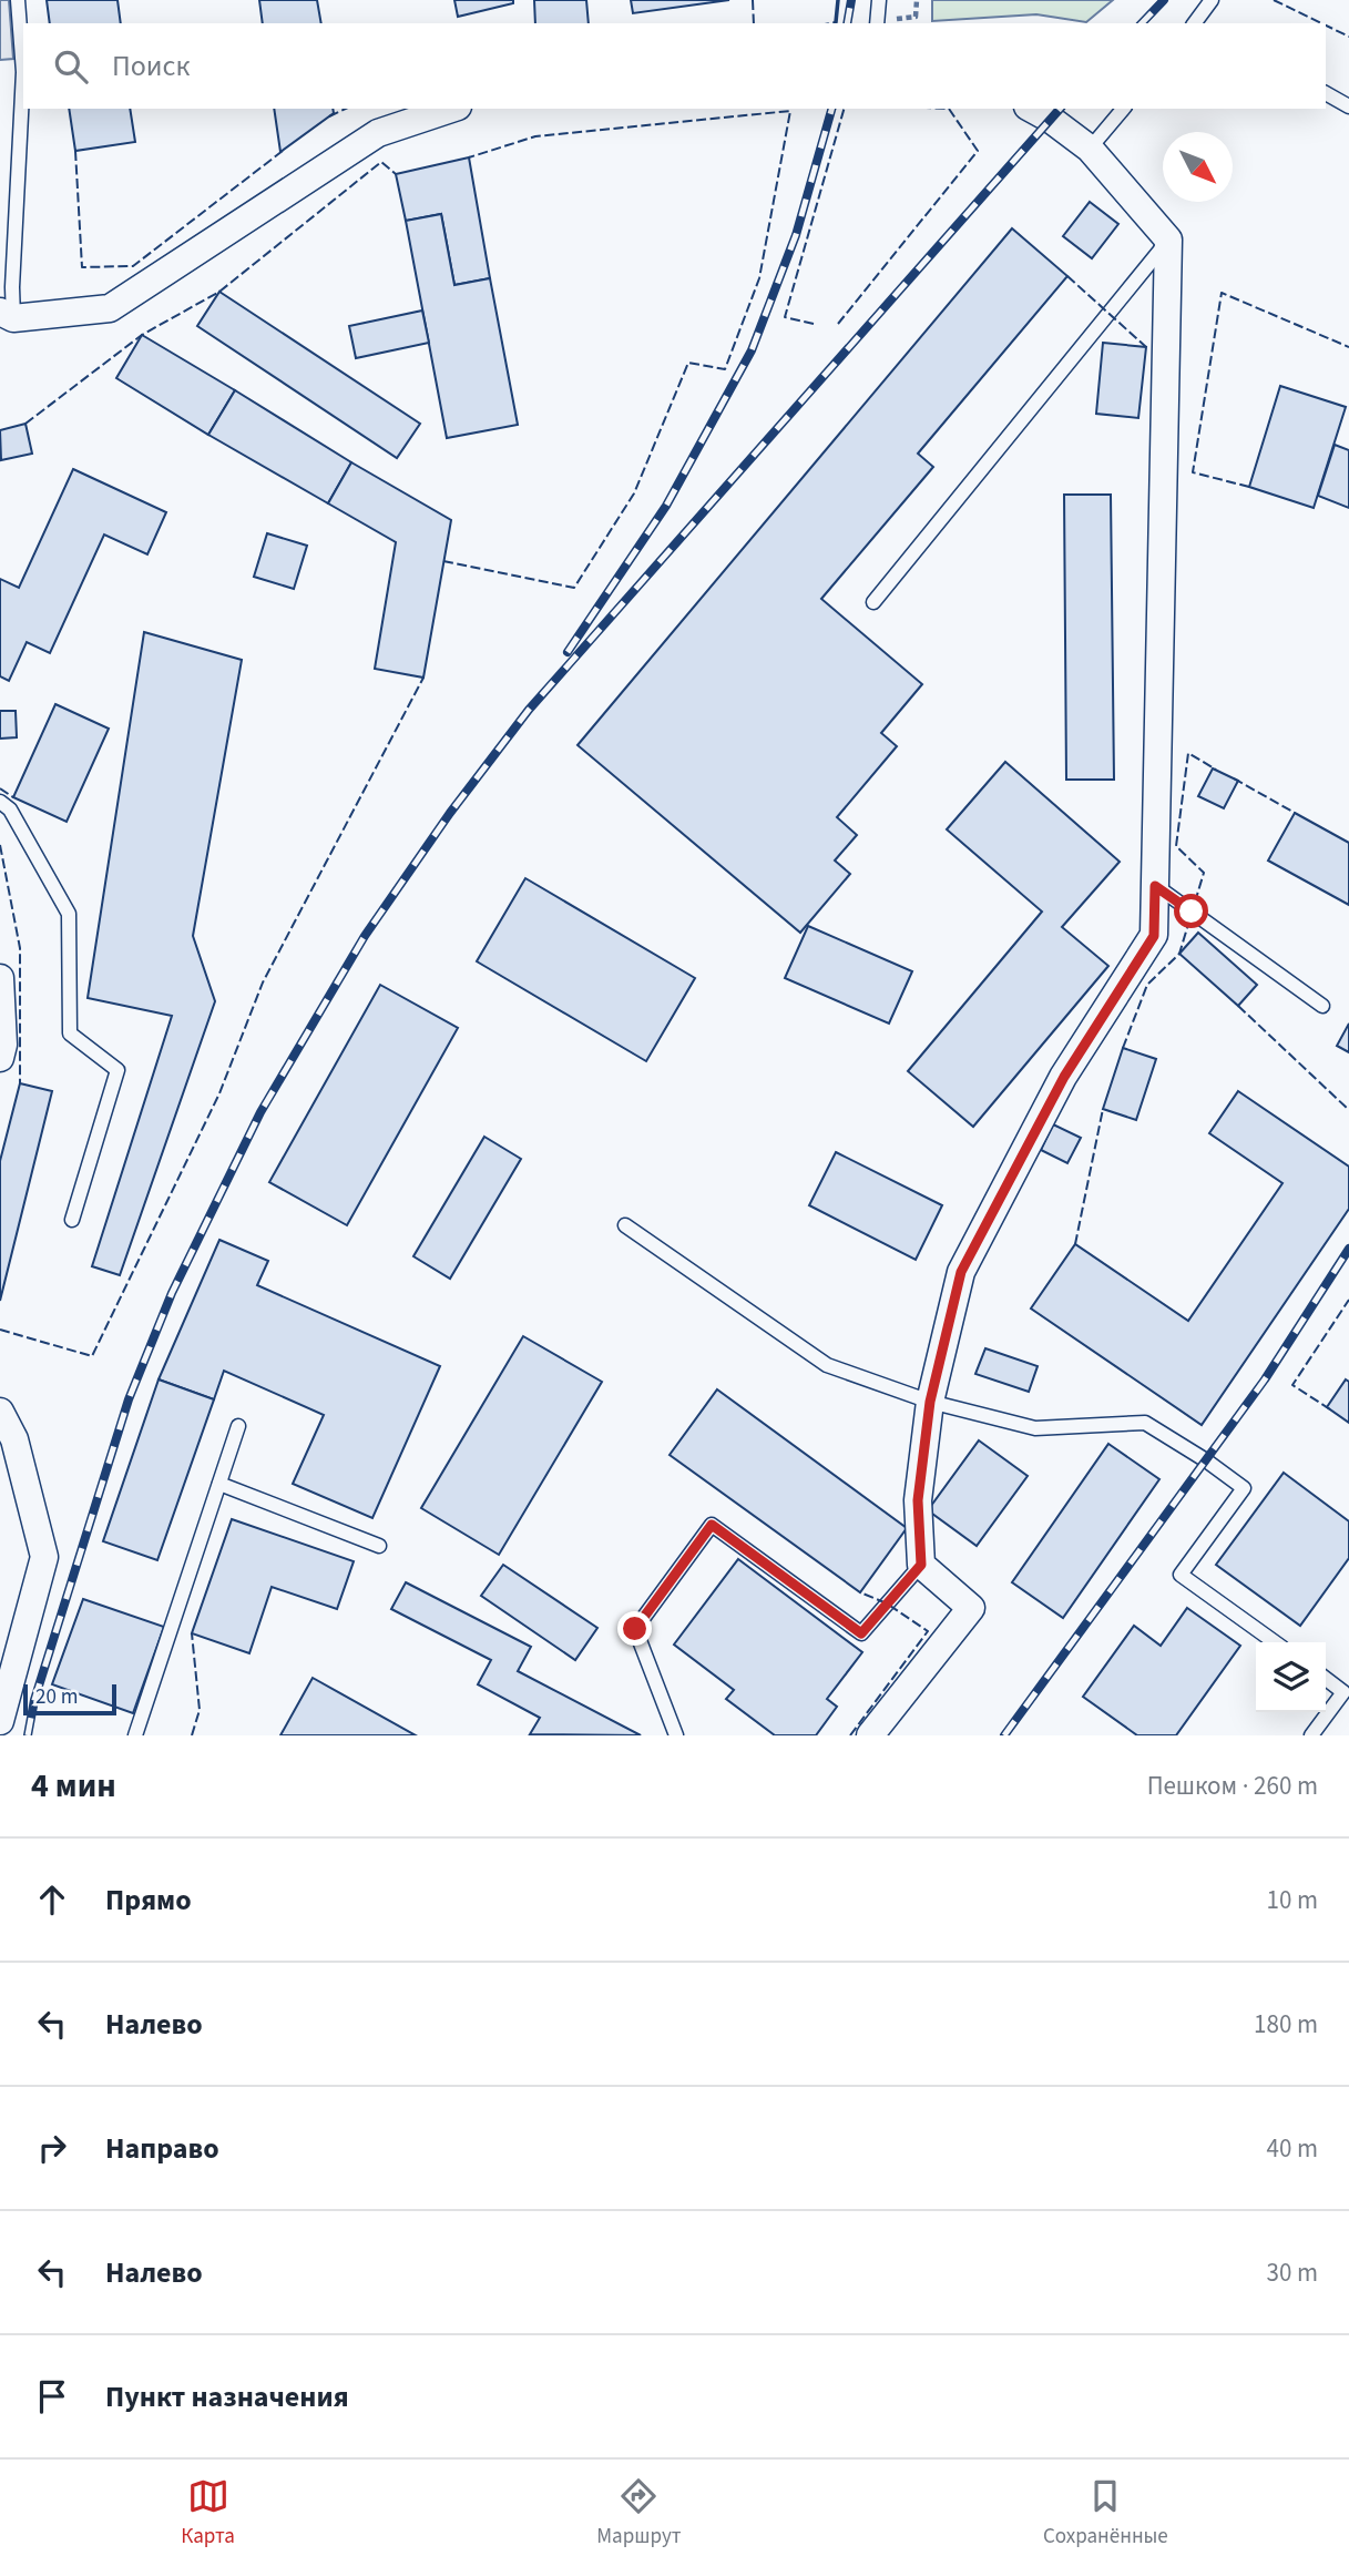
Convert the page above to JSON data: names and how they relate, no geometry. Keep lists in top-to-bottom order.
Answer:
{
  "scale_bar": "20 m",
  "north": "bottom right",
  "page": {
    "search": "Поиск",
    "scale": "20 m",
    "heading": ["4 мин", "Пешком · 260 m"],
    "list": [
      ["Прямо", "10 m"],
      ["Налево", "180 m"],
      ["Направо", "40 m"],
      ["Налево", "30 m"],
      "Пункт назначения"
    ],
    "nav": ["Карта", "Маршрут", "Сохранённые"]
  }
}
